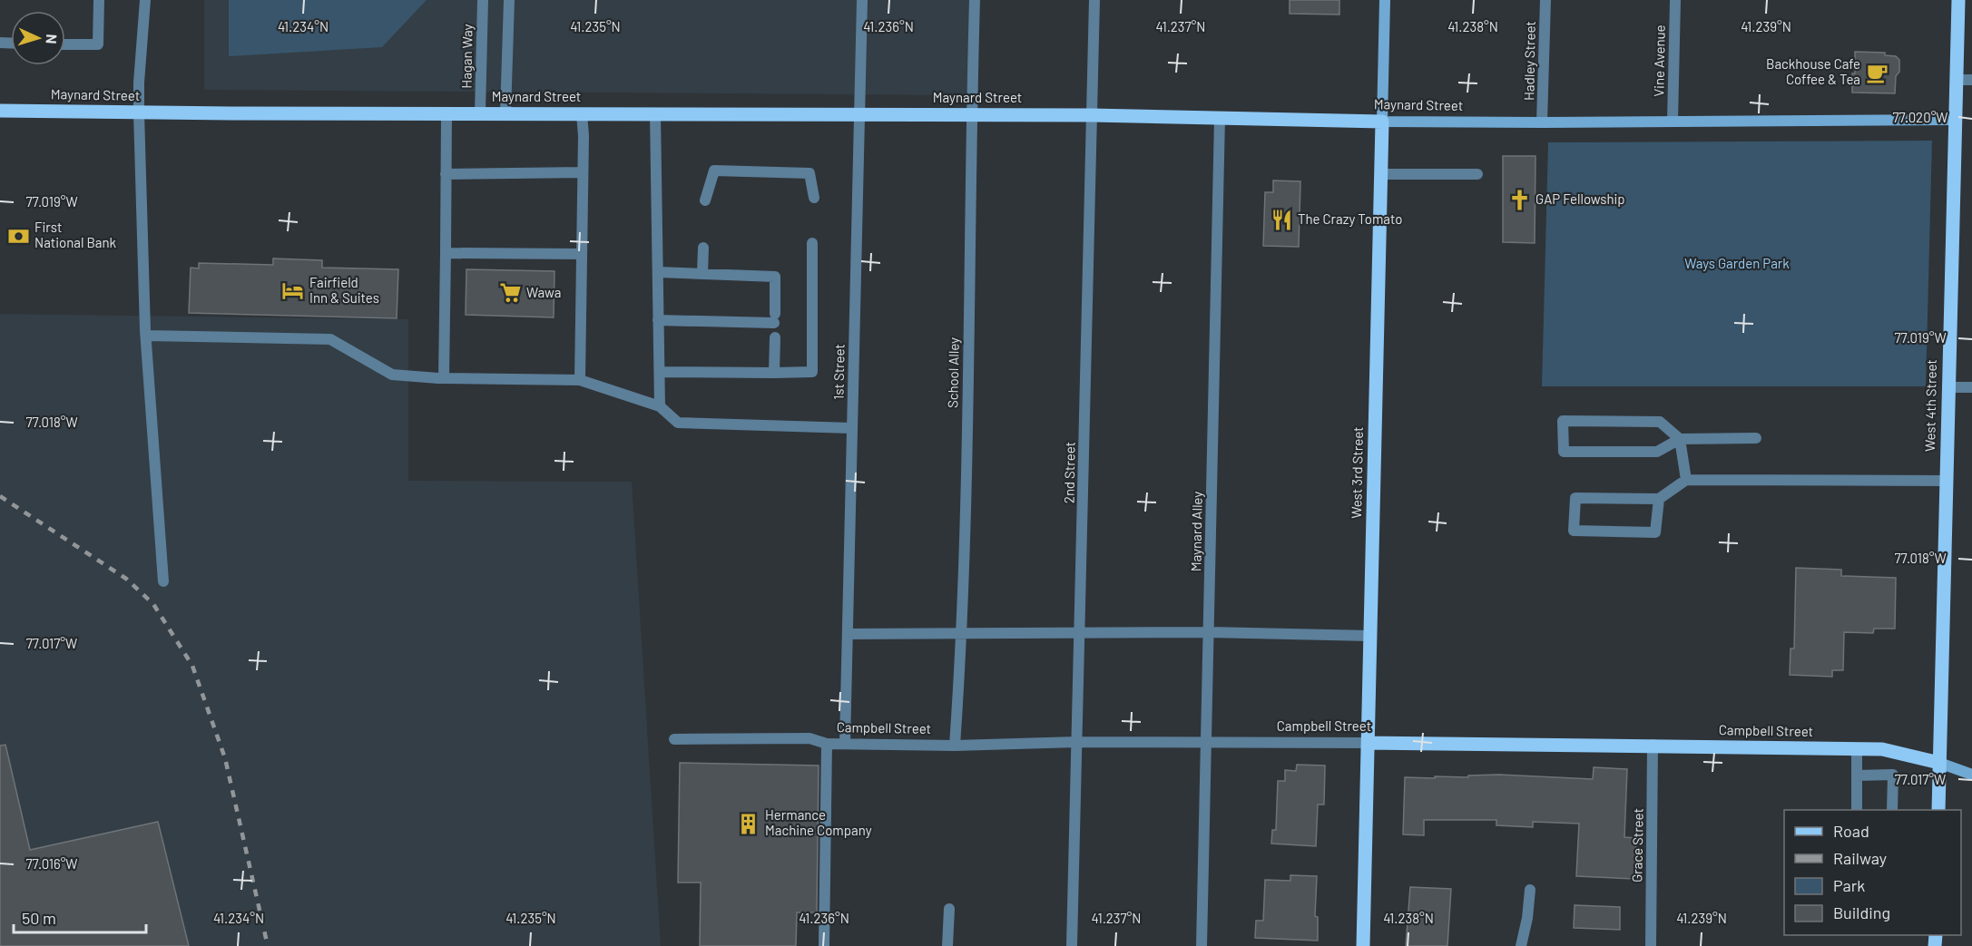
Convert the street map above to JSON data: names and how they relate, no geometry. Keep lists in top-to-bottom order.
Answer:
{
  "streets": {
    "main road": [
      "Maynard Street",
      "West 4th Street",
      "West 3rd Street",
      "Campbell Street"
    ],
    "street": [
      "Hagan Way",
      "Hadley Street",
      "Vine Avenue",
      "1st Street",
      "School Alley",
      "2nd Street",
      "Maynard Alley",
      "Grace Street"
    ]
  },
  "crossings": [
    ["Hagan Way", "Maynard Street"],
    ["Hadley Street", "Maynard Street"],
    ["Vine Avenue", "Maynard Street"],
    ["Maynard Street", "1st Street"],
    ["Maynard Street", "School Alley"],
    ["Maynard Street", "West 4th Street"],
    ["Maynard Street", "2nd Street"],
    ["Maynard Street", "West 3rd Street"],
    ["Maynard Street", "Maynard Alley"],
    ["1st Street", "Campbell Street"],
    ["School Alley", "Campbell Street"],
    ["West 4th Street", "Campbell Street"],
    ["2nd Street", "Campbell Street"],
    ["West 3rd Street", "Campbell Street"],
    ["Maynard Alley", "Campbell Street"],
    ["Campbell Street", "Grace Street"]
  ],
  "parks": ["Ways Garden Park"],
  "places": {
    "cafe": ["Backhouse Cafe Coffee & Tea"],
    "church": ["GAP Fellowship"],
    "restaurant": ["The Crazy Tomato"],
    "bank": ["First National Bank"],
    "hotel": ["Fairfield Inn & Suites"],
    "supermarket": ["Wawa"],
    "building": ["Hermance Machine Company"]
  },
  "legend": [
    "Road",
    "Railway",
    "Park",
    "Building"
  ],
  "scale_bar": "50 m",
  "north": "right",
  "coordinates": [
    "41.234°N",
    "41.235°N",
    "41.236°N",
    "41.237°N",
    "41.238°N",
    "41.239°N",
    "77.020°W",
    "77.019°W",
    "77.018°W",
    "77.017°W",
    "77.016°W"
  ]
}
